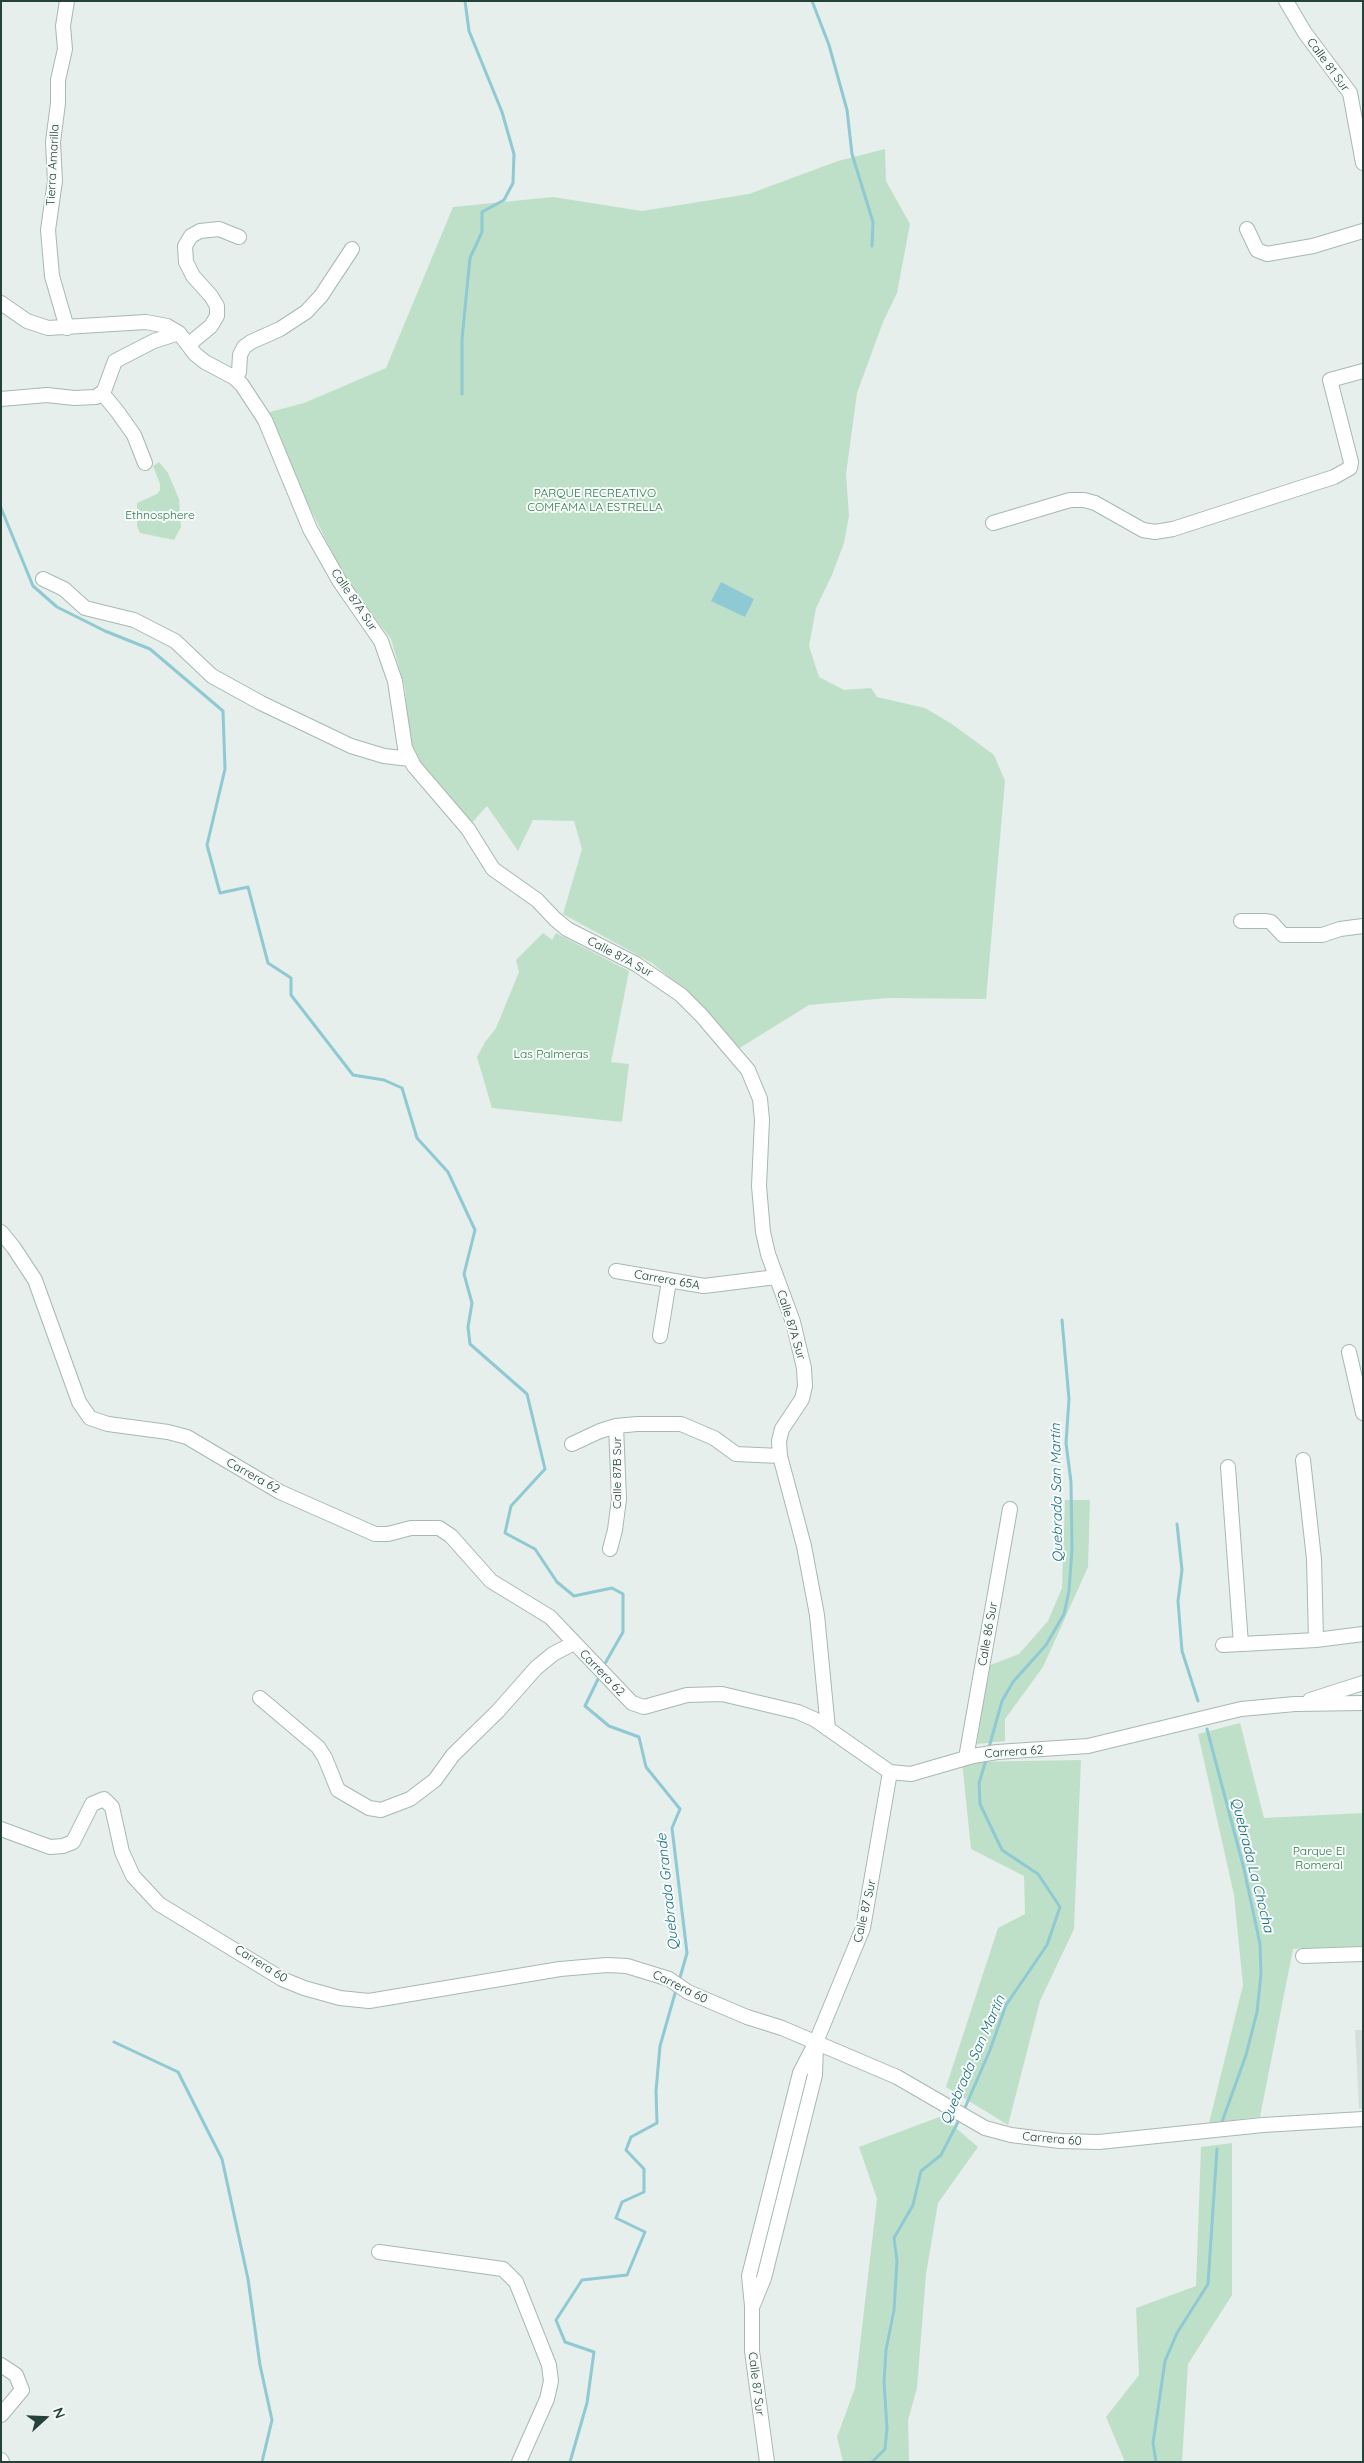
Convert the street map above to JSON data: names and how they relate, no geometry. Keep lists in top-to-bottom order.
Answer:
{
  "streets": {
    "street": [
      "Calle 81 Sur",
      "Tierra Amarilla",
      "Calle 87A Sur",
      "Carrera 65A",
      "Calle 87B Sur",
      "Carrera 62",
      "Calle 86 Sur",
      "Calle 87 Sur",
      "Carrera 60"
    ]
  },
  "crossings": [
    ["Calle 87A Sur", "Carrera 65A"],
    ["Calle 87A Sur", "Carrera 62"],
    ["Carrera 62", "Calle 86 Sur"],
    ["Carrera 62", "Calle 87 Sur"],
    ["Calle 87 Sur", "Carrera 60"]
  ],
  "water": ["Quebrada San Martín", "Quebrada La Chocha", "Quebrada Grande"],
  "parks": [
    "PARQUE RECREATIVO COMFAMA LA ESTRELLA",
    "Ethnosphere",
    "Las Palmeras",
    "Parque El Romeral"
  ],
  "north": "right"
}
